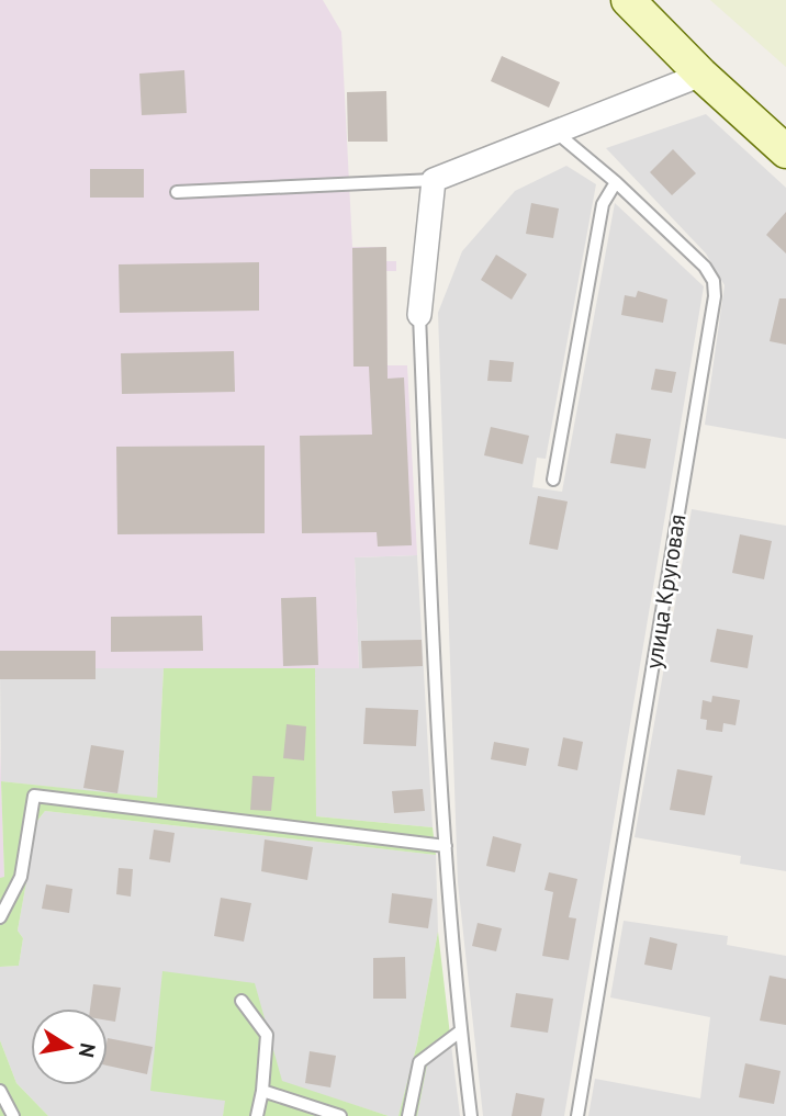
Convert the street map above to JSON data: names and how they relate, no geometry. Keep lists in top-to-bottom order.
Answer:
{
  "streets": {
    "lane": ["улица Круговая"]
  },
  "north": "right"
}
